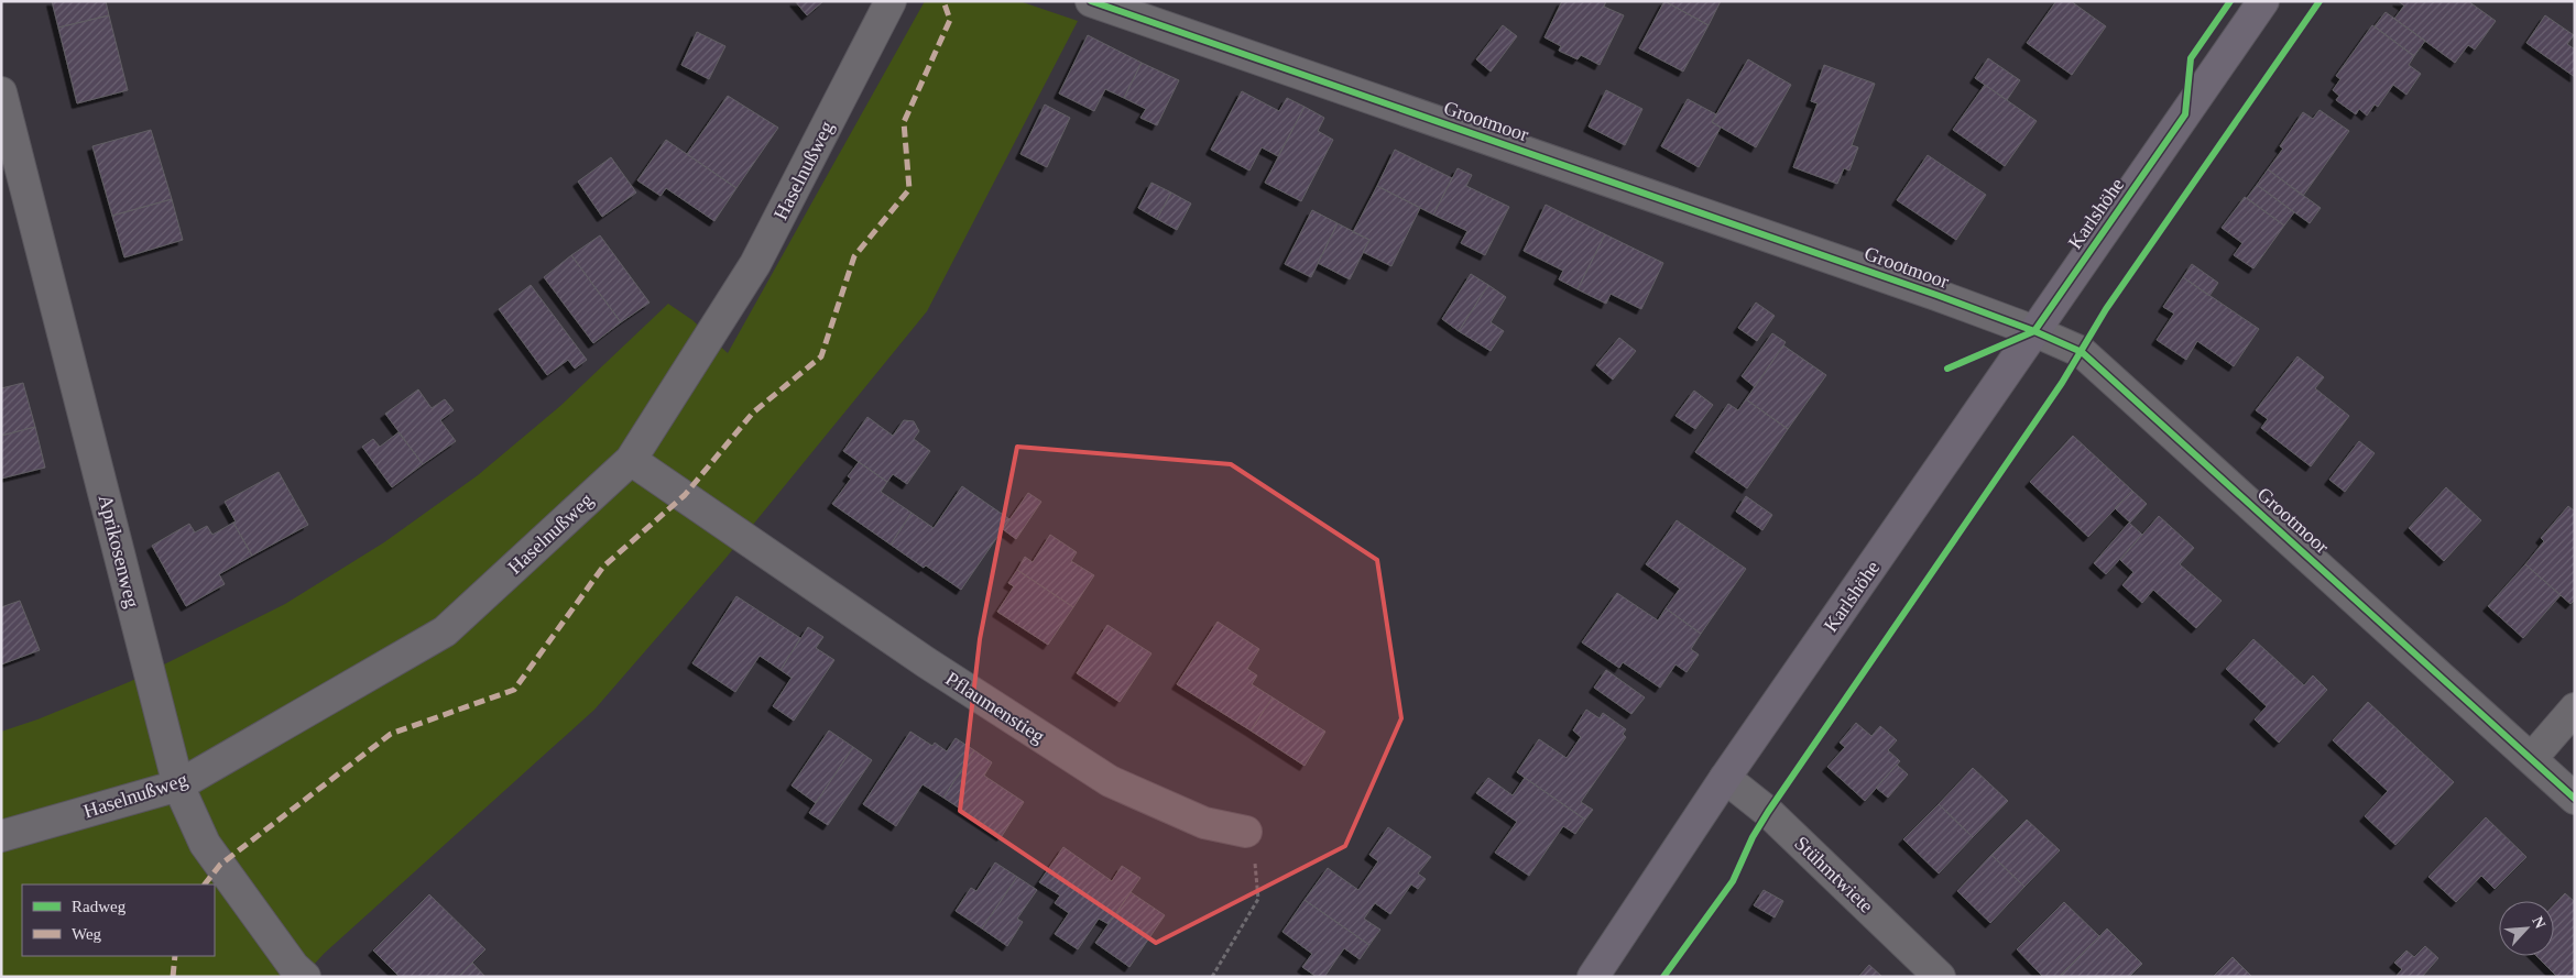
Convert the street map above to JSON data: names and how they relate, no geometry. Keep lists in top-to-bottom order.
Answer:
{
  "streets": {
    "main road": ["Karlshöhe"],
    "street": [
      "Grootmoor",
      "Haselnußweg",
      "Aprikosenweg",
      "Pflaumenstieg",
      "Stühmtwiete"
    ]
  },
  "crossings": [
    ["Grootmoor", "Karlshöhe"],
    ["Haselnußweg", "Aprikosenweg"],
    ["Haselnußweg", "Pflaumenstieg"],
    ["Karlshöhe", "Stühmtwiete"]
  ],
  "legend": ["Radweg", "Weg"],
  "north": "top right"
}
